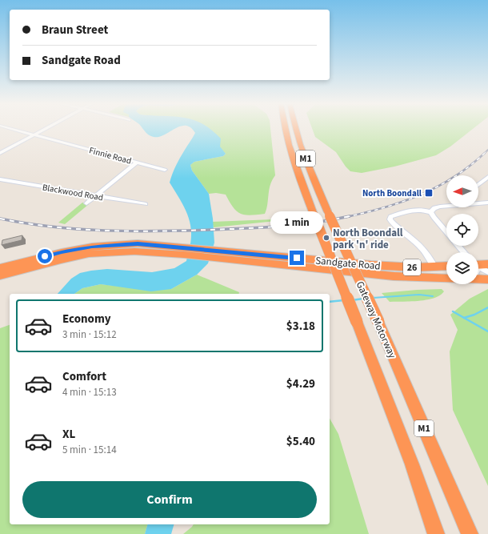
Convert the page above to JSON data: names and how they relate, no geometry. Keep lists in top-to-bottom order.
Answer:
{
  "streets": {
    "highway": [
      "M1",
      "Sandgate Road",
      "26",
      "Gateway Motorway"
    ],
    "street": ["Finnie Road", "Blackwood Road"]
  },
  "crossings": [
    ["Sandgate Road", "26"]
  ],
  "places": {
    "transit": ["North Boondall"],
    "other": ["North Boondall park 'n' ride"]
  },
  "north": "left",
  "page": {
    "banner": ["Braun Street", "Sandgate Road"],
    "bubble": "1 min",
    "list": [
      {
        "name": "Economy",
        "note": "3 min · 15:12",
        "value": "$3.18"
      },
      {
        "name": "Comfort",
        "note": "4 min · 15:13",
        "value": "$4.29"
      },
      {
        "name": "XL",
        "note": "5 min · 15:14",
        "value": "$5.40"
      }
    ],
    "buttons": "Confirm"
  }
}
